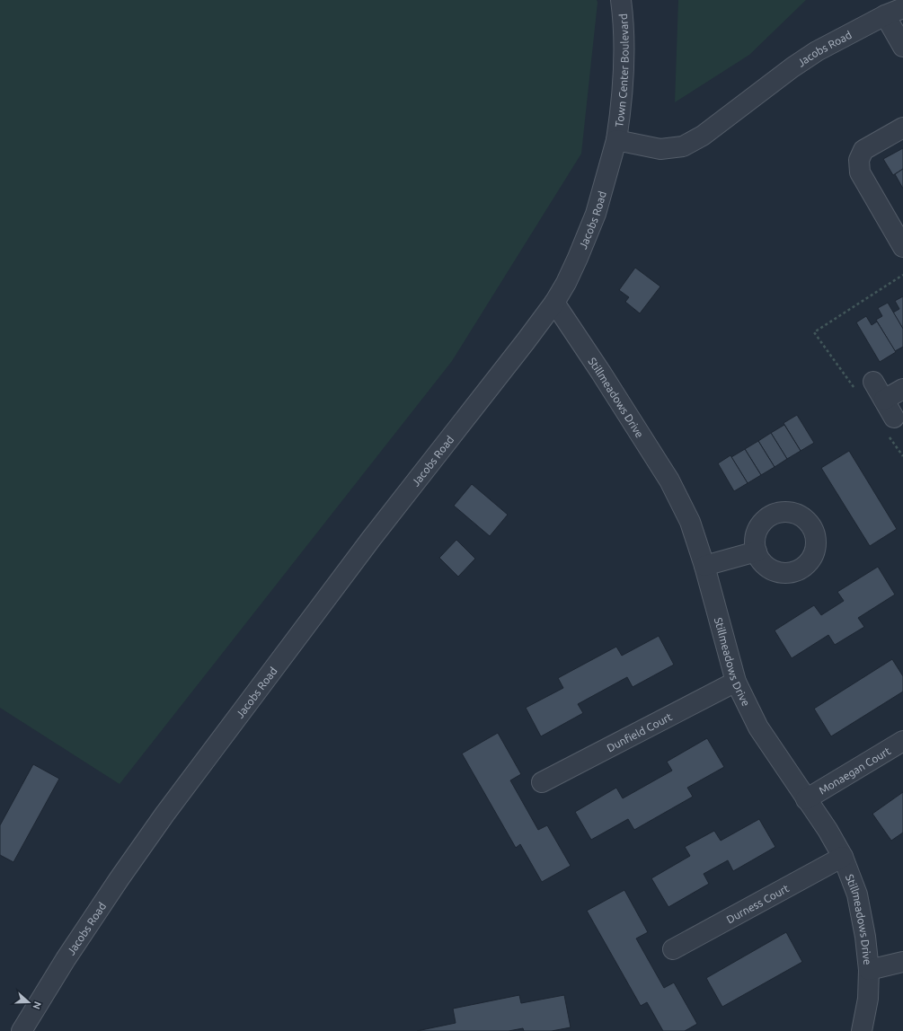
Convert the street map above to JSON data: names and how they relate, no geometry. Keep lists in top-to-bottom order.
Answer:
{
  "streets": {
    "street": [
      "Jacobs Road",
      "Town Center Boulevard",
      "Stillmeadows Drive",
      "Dunfield Court",
      "Monaegan Court",
      "Durness Court"
    ]
  },
  "crossings": [
    ["Jacobs Road", "Town Center Boulevard"],
    ["Jacobs Road", "Stillmeadows Drive"],
    ["Stillmeadows Drive", "Dunfield Court"],
    ["Stillmeadows Drive", "Monaegan Court"],
    ["Stillmeadows Drive", "Durness Court"]
  ],
  "north": "right"
}
